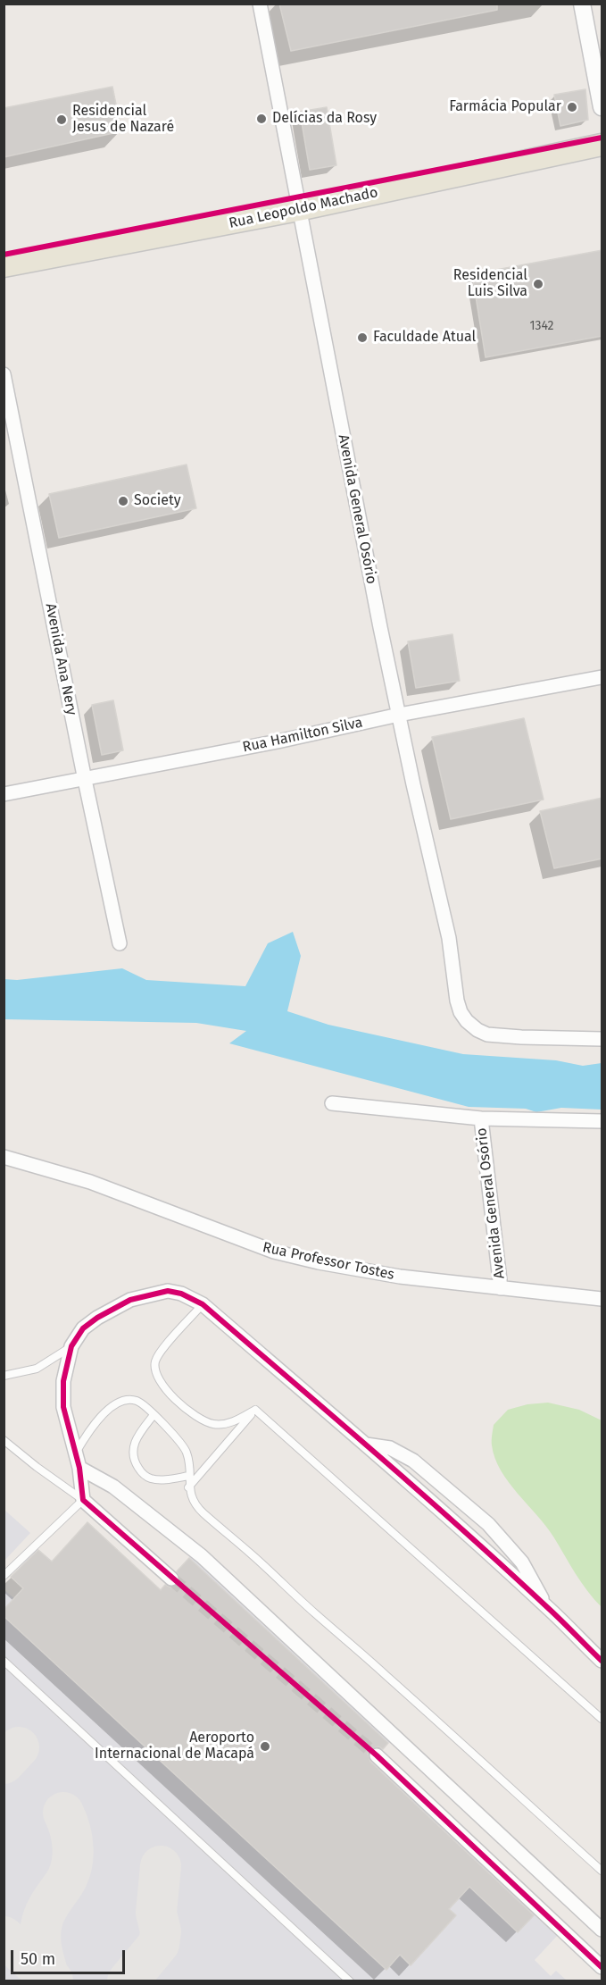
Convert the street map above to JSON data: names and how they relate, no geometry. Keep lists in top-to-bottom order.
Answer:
{
  "streets": {
    "main road": ["Rua Leopoldo Machado"],
    "street": [
      "Avenida General Osório",
      "Avenida Ana Nery",
      "Rua Hamilton Silva",
      "Rua Professor Tostes"
    ]
  },
  "crossings": [
    ["Rua Leopoldo Machado", "Avenida General Osório"],
    ["Avenida General Osório", "Rua Hamilton Silva"],
    ["Avenida General Osório", "Rua Professor Tostes"],
    ["Avenida Ana Nery", "Rua Hamilton Silva"]
  ],
  "places": [
    "Farmácia Popular",
    "Delícias da Rosy",
    "Residencial Jesus de Nazaré",
    "Residencial Luis Silva",
    "Faculdade Atual",
    "Society",
    "Aeroporto Internacional de Macapá"
  ],
  "house_numbers": ["1342"],
  "scale_bar": "50 m"
}
